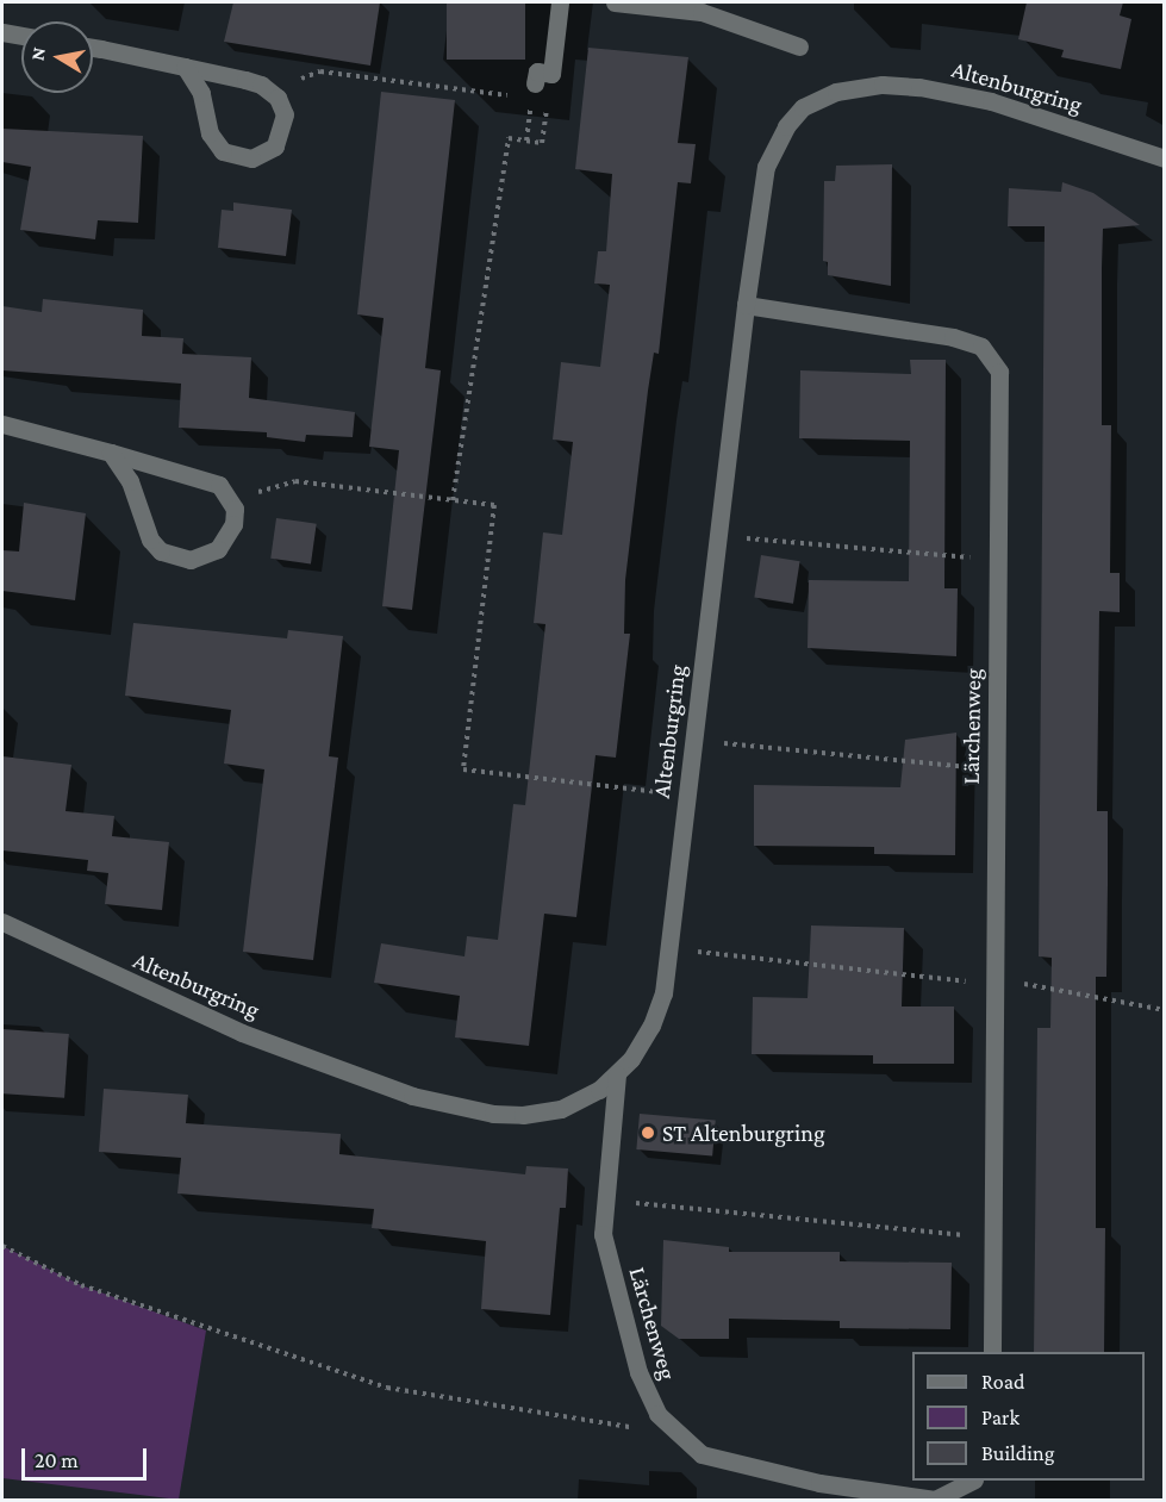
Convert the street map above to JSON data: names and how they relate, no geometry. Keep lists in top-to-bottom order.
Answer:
{
  "streets": {
    "street": ["Altenburgring", "Lärchenweg"]
  },
  "crossings": [
    ["Altenburgring", "Lärchenweg"]
  ],
  "places": ["ST Altenburgring"],
  "legend": ["Road", "Park", "Building"],
  "scale_bar": "20 m",
  "north": "left"
}
